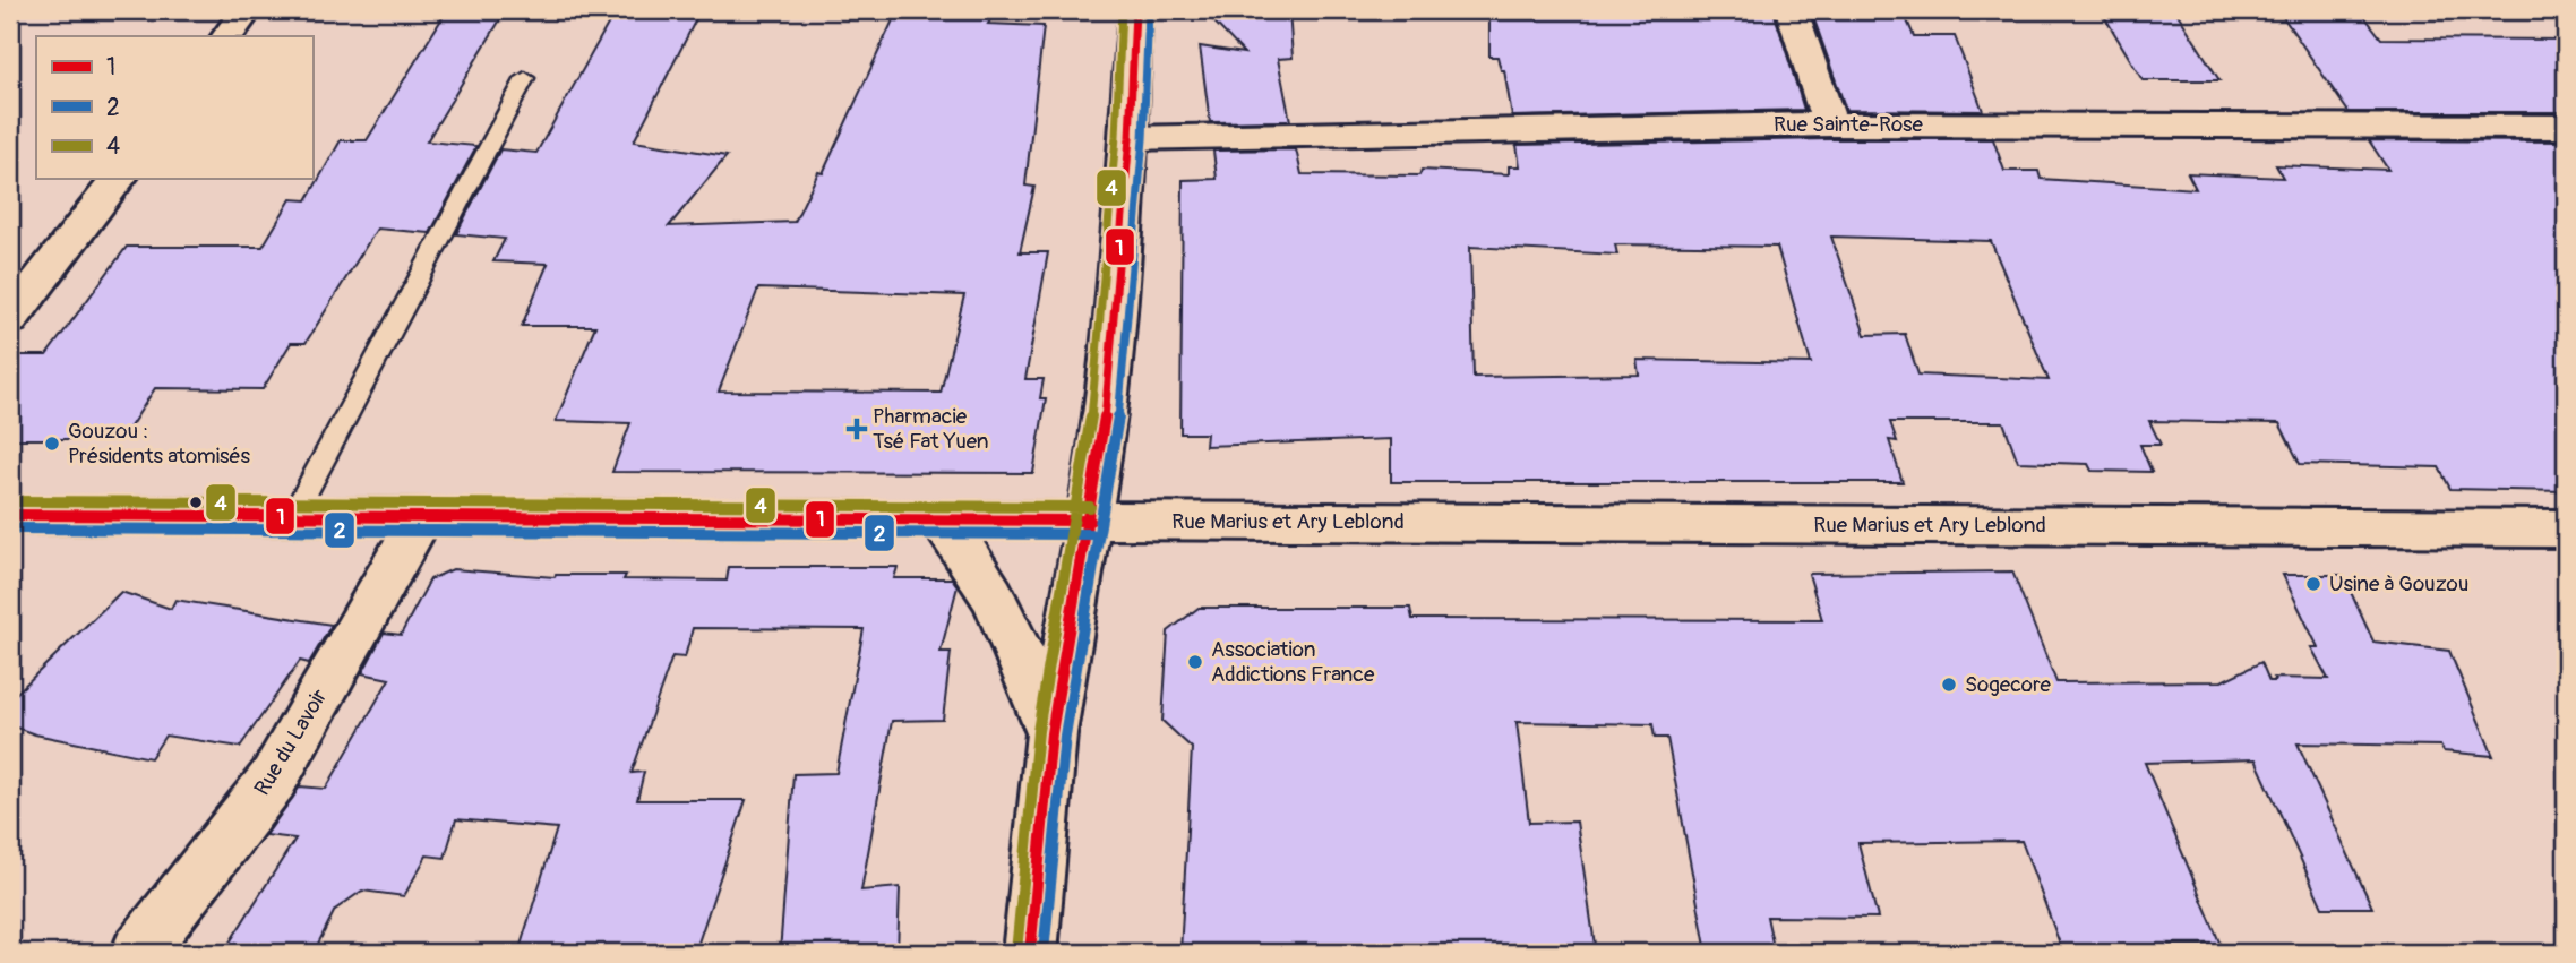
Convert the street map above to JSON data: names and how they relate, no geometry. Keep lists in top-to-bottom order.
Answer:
{
  "streets": {
    "street": ["Rue Sainte-Rose", "Rue Marius et Ary Leblond", "Rue du Lavoir"]
  },
  "crossings": [
    ["Rue Marius et Ary Leblond", "Rue du Lavoir"]
  ],
  "places": {
    "health": ["Pharmacie Tsé Fat Yuen"],
    "other": [
      "Gouzou : Présidents atomisés",
      "Usine à Gouzou",
      "Association Addictions France",
      "Sogecore"
    ]
  },
  "lines": ["transit line 1", "transit line 4", "transit line 2"],
  "legend": ["1", "2", "4"]
}
